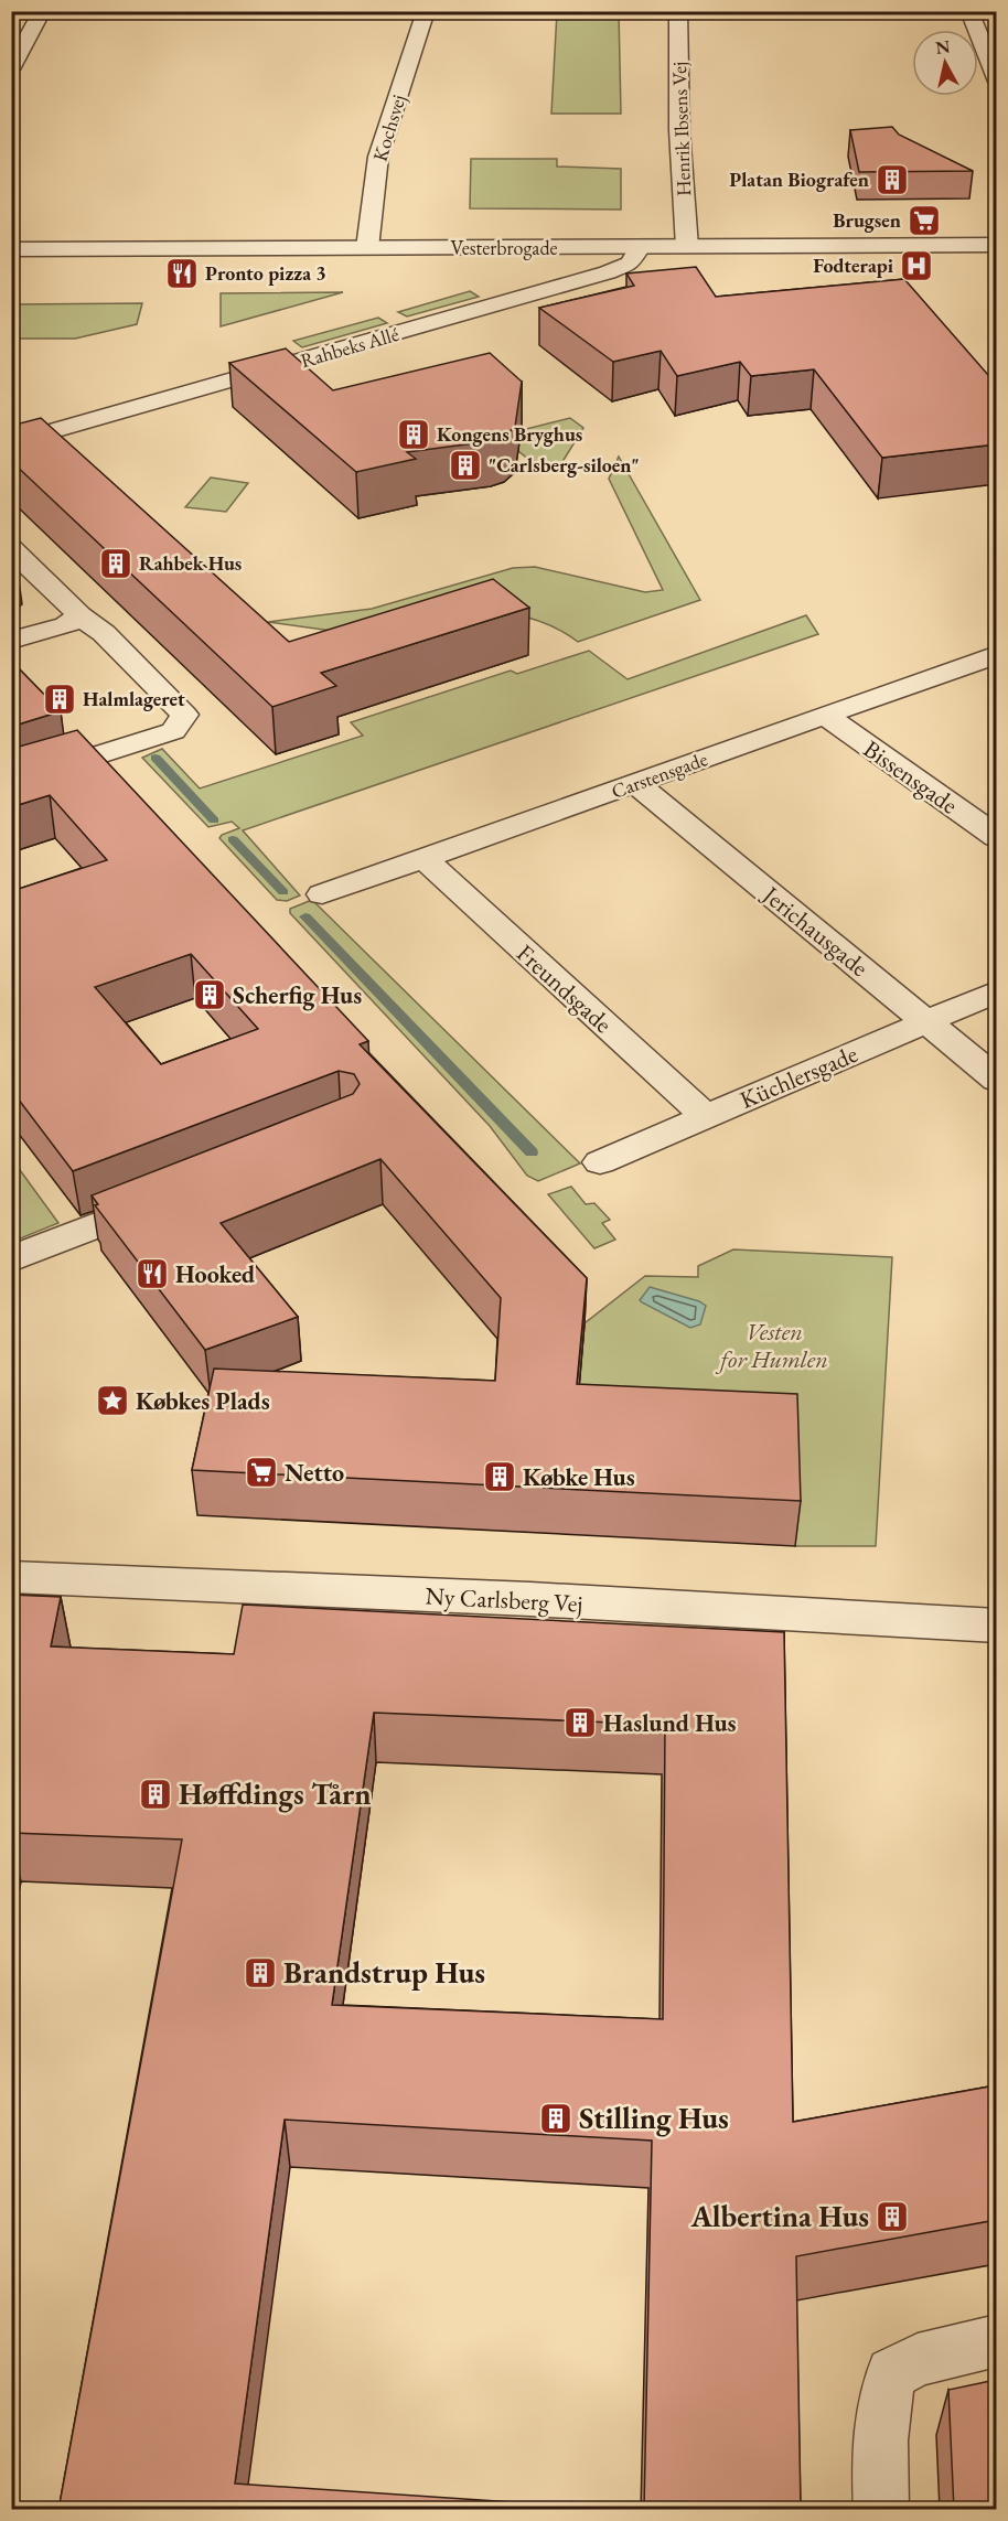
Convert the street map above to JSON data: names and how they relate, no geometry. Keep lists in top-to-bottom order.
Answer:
{
  "streets": {
    "street": [
      "Kochsvej",
      "Henrik Ibsens Vej",
      "Vesterbrogade",
      "Rahbeks Allé",
      "Carstensgade",
      "Bissensgade",
      "Jerichausgade",
      "Freundsgade",
      "Küchlersgade",
      "Ny Carlsberg Vej"
    ]
  },
  "crossings": [
    ["Kochsvej", "Vesterbrogade"],
    ["Henrik Ibsens Vej", "Vesterbrogade"],
    ["Vesterbrogade", "Rahbeks Allé"],
    ["Carstensgade", "Bissensgade"],
    ["Carstensgade", "Jerichausgade"],
    ["Carstensgade", "Freundsgade"],
    ["Jerichausgade", "Küchlersgade"],
    ["Freundsgade", "Küchlersgade"]
  ],
  "parks": ["Vesten for Humlen"],
  "places": {
    "building": [
      "Platan Biografen",
      "Kongens Bryghus",
      "\"Carlsberg-siloen\"",
      "Rahbek Hus",
      "Halmlageret",
      "Scherfig Hus",
      "Købke Hus",
      "Haslund Hus",
      "Høffdings Tårn",
      "Brandstrup Hus",
      "Stilling Hus",
      "Albertina Hus"
    ],
    "supermarket": ["Brugsen", "Netto"],
    "hospital": ["Fodterapi"],
    "restaurant": ["Pronto pizza 3", "Hooked"],
    "place": ["Købkes Plads"]
  },
  "north": "top"
}
